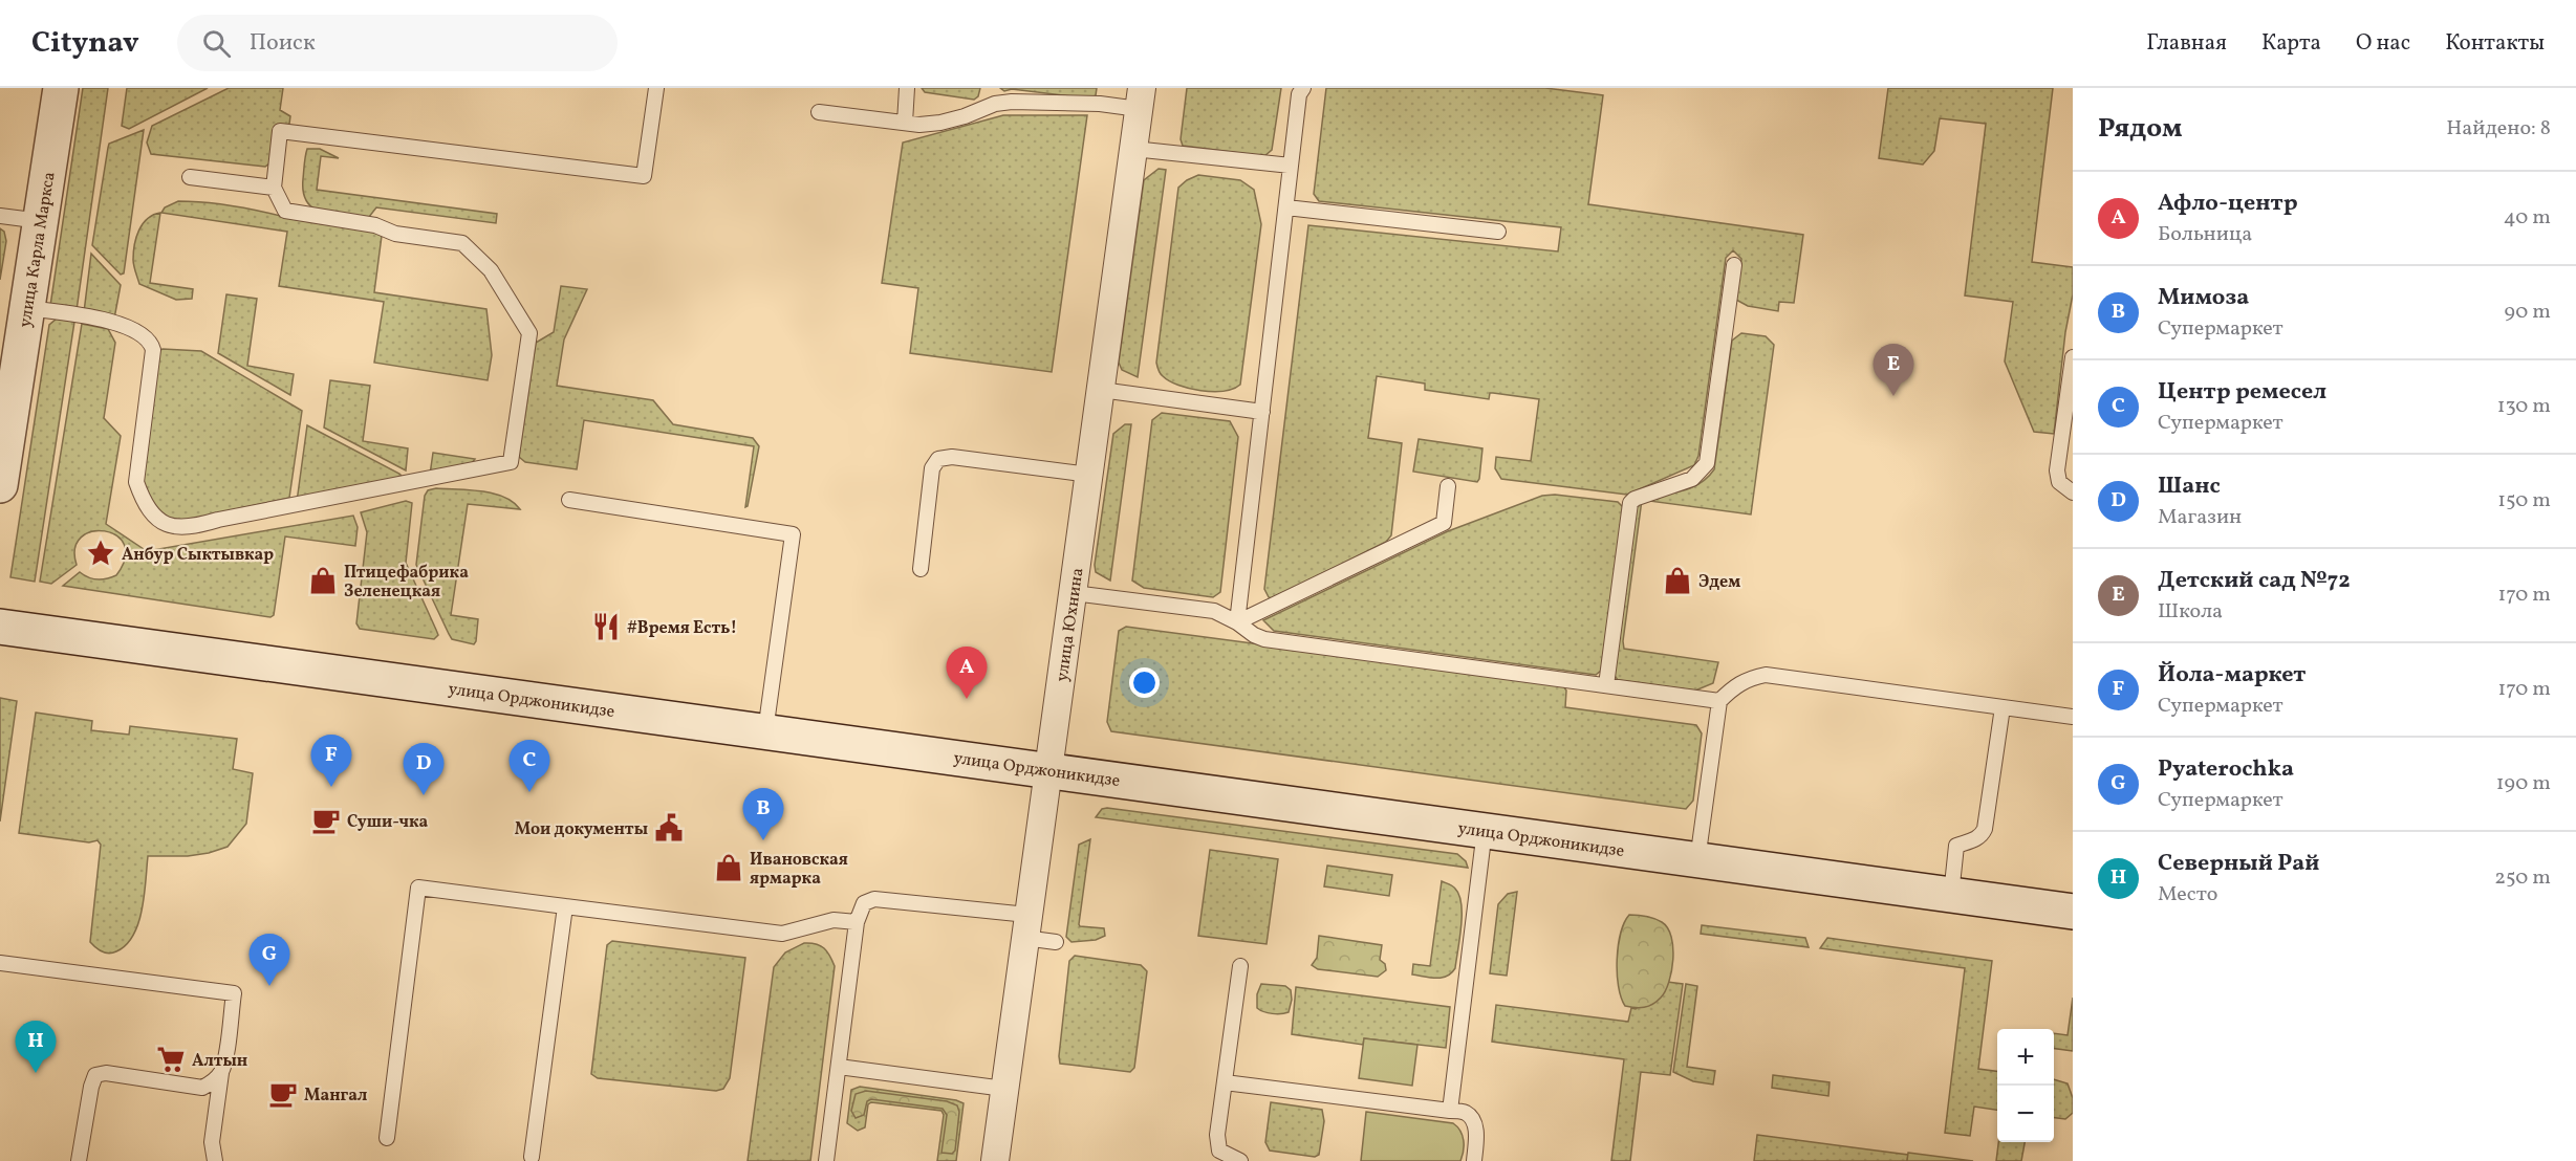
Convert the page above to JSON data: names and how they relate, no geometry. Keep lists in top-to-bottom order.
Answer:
{
  "streets": {
    "main road": ["улица Карла Маркса", "улица Орджоникидзе"],
    "street": ["улица Юхнина"]
  },
  "crossings": [
    ["улица Юхнина", "улица Орджоникидзе"]
  ],
  "places": {
    "place": ["Анбур Сыктывкар"],
    "shop": ["Птицефабрика Зеленецкая", "Эдем", "Ивановская ярмарка"],
    "restaurant": ["#Время Есть!"],
    "cafe": ["Суши-чка", "Мангал"],
    "public building": ["Мои документы"],
    "supermarket": ["Алтын"]
  },
  "page": {
    "header": "Citynav",
    "search": "Поиск",
    "nav": [
      "Главная",
      "Карта",
      "О нас",
      "Контакты"
    ],
    "heading": ["Рядом", "Найдено: 8"],
    "list": [
      {
        "mark": "A",
        "name": "Афло-центр",
        "note": "Больница",
        "value": "40 m"
      },
      {
        "mark": "B",
        "name": "Мимоза",
        "note": "Супермаркет",
        "value": "90 m"
      },
      {
        "mark": "C",
        "name": "Центр ремесел",
        "note": "Супермаркет",
        "value": "130 m"
      },
      {
        "mark": "D",
        "name": "Шанс",
        "note": "Магазин",
        "value": "150 m"
      },
      {
        "mark": "E",
        "name": "Детский сад №72",
        "note": "Школа",
        "value": "170 m"
      },
      {
        "mark": "F",
        "name": "Йола-маркет",
        "note": "Супермаркет",
        "value": "170 m"
      },
      {
        "mark": "G",
        "name": "Pyaterochka",
        "note": "Супермаркет",
        "value": "190 m"
      },
      {
        "mark": "H",
        "name": "Северный Рай",
        "note": "Место",
        "value": "250 m"
      }
    ],
    "pins": [
      "E",
      "A",
      "F",
      "C",
      "D",
      "B",
      "G",
      "H"
    ],
    "map_buttons": ["+", "−"]
  }
}
